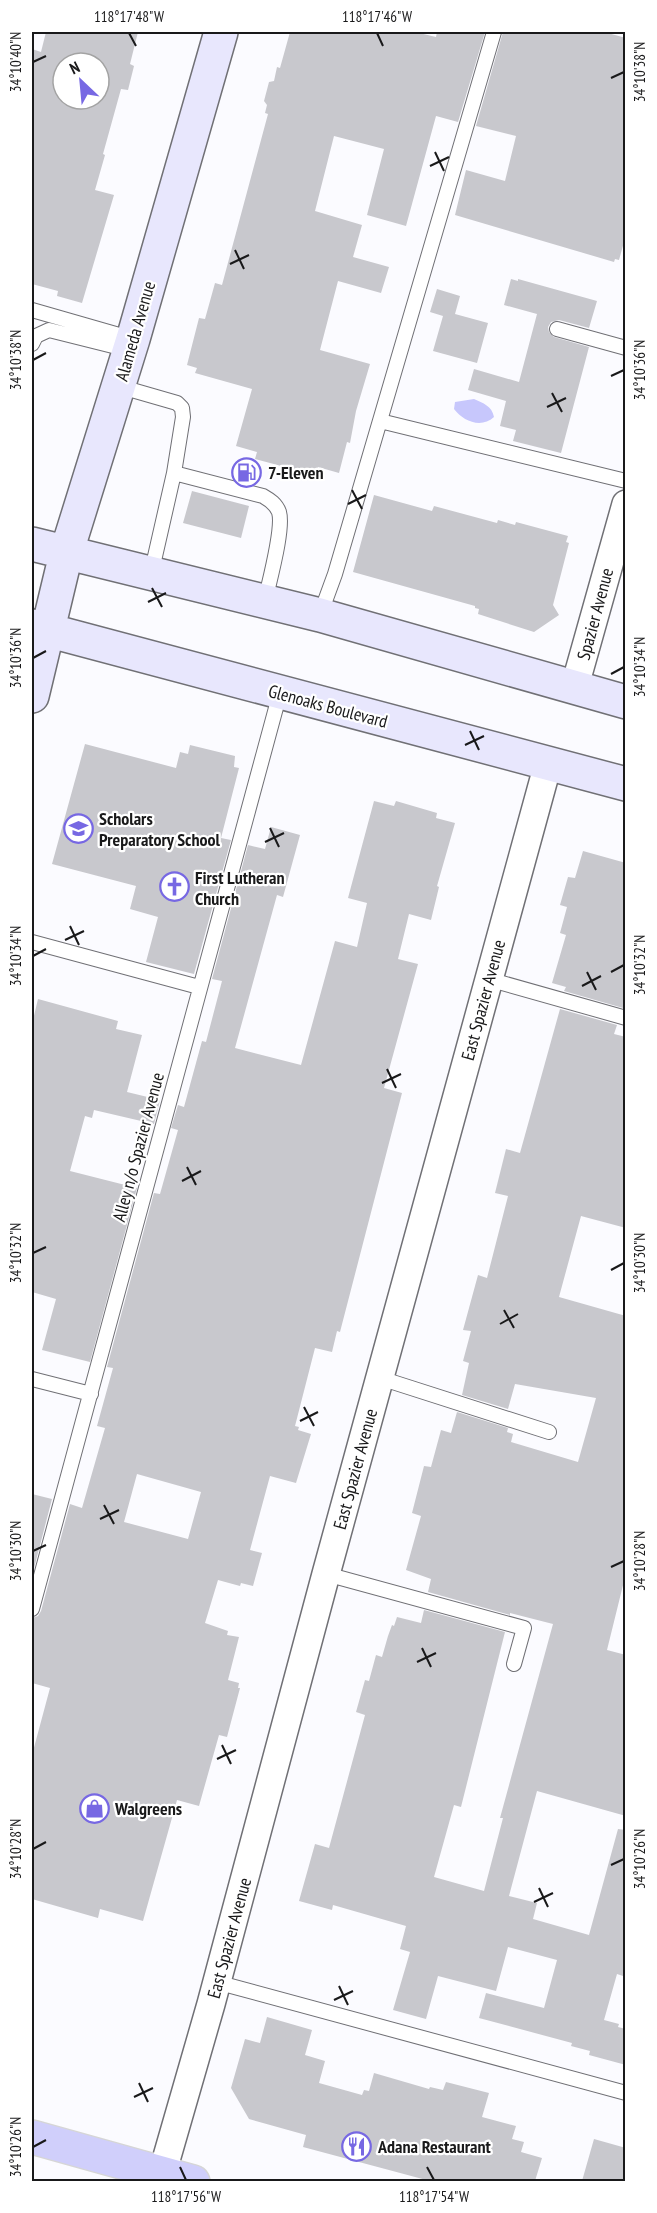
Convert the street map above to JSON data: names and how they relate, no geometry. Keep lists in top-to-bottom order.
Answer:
{
  "streets": {
    "main road": ["Alameda Avenue", "Glenoaks Boulevard"],
    "street": ["Spazier Avenue", "East Spazier Avenue"],
    "lane": ["Alley n/o Spazier Avenue"]
  },
  "crossings": [
    ["Alameda Avenue", "Glenoaks Boulevard"],
    ["Glenoaks Boulevard", "East Spazier Avenue"],
    ["Glenoaks Boulevard", "Alley n/o Spazier Avenue"]
  ],
  "places": {
    "fuel station": ["7-Eleven"],
    "school or university": ["Scholars Preparatory School"],
    "church": ["First Lutheran Church"],
    "shop": ["Walgreens"],
    "restaurant": ["Adana Restaurant"]
  },
  "north": "top left",
  "coordinates": [
    "118°17'48\"W",
    "118°17'46\"W",
    "34°10'40\"N",
    "34°10'38\"N",
    "34°10'36\"N",
    "34°10'34\"N",
    "34°10'32\"N",
    "34°10'30\"N",
    "34°10'28\"N",
    "34°10'26\"N",
    "118°17'56\"W",
    "118°17'54\"W"
  ]
}
